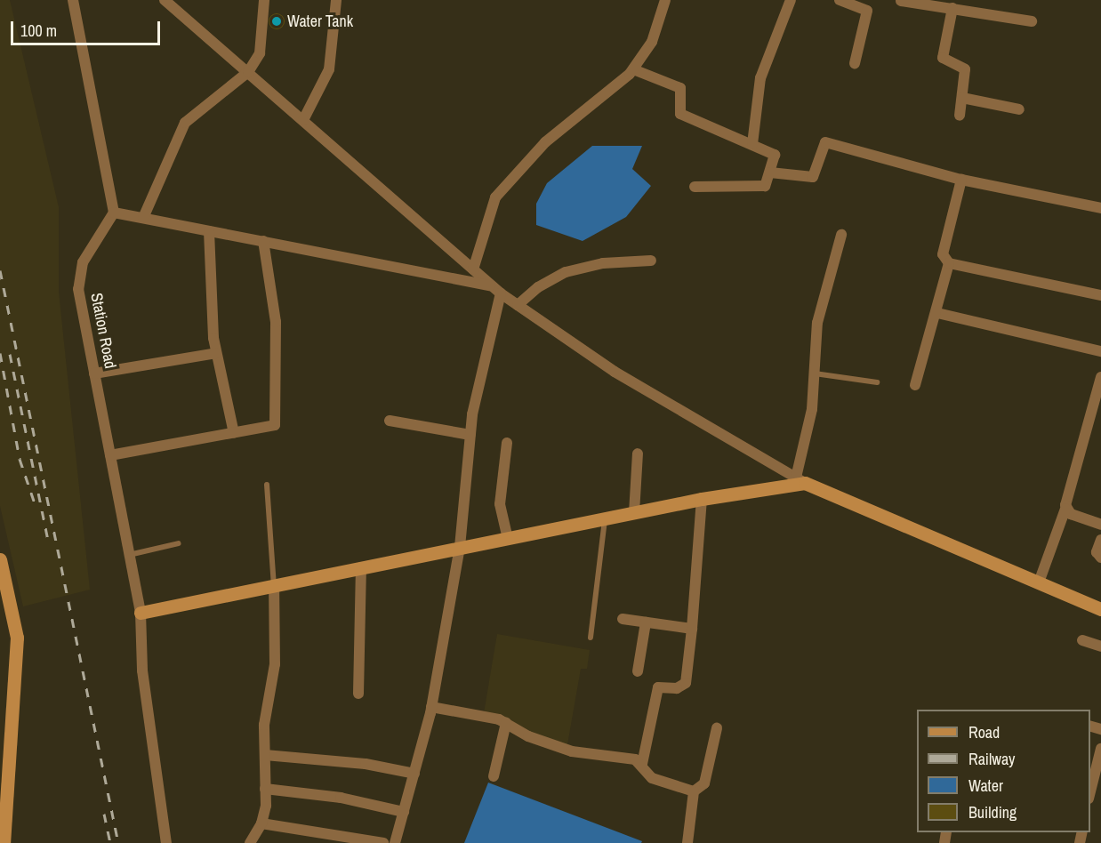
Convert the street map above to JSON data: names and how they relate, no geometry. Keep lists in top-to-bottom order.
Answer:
{
  "streets": {
    "street": ["Station Road"]
  },
  "places": ["Water Tank"],
  "legend": [
    "Road",
    "Railway",
    "Water",
    "Building"
  ],
  "scale_bar": "100 m"
}
